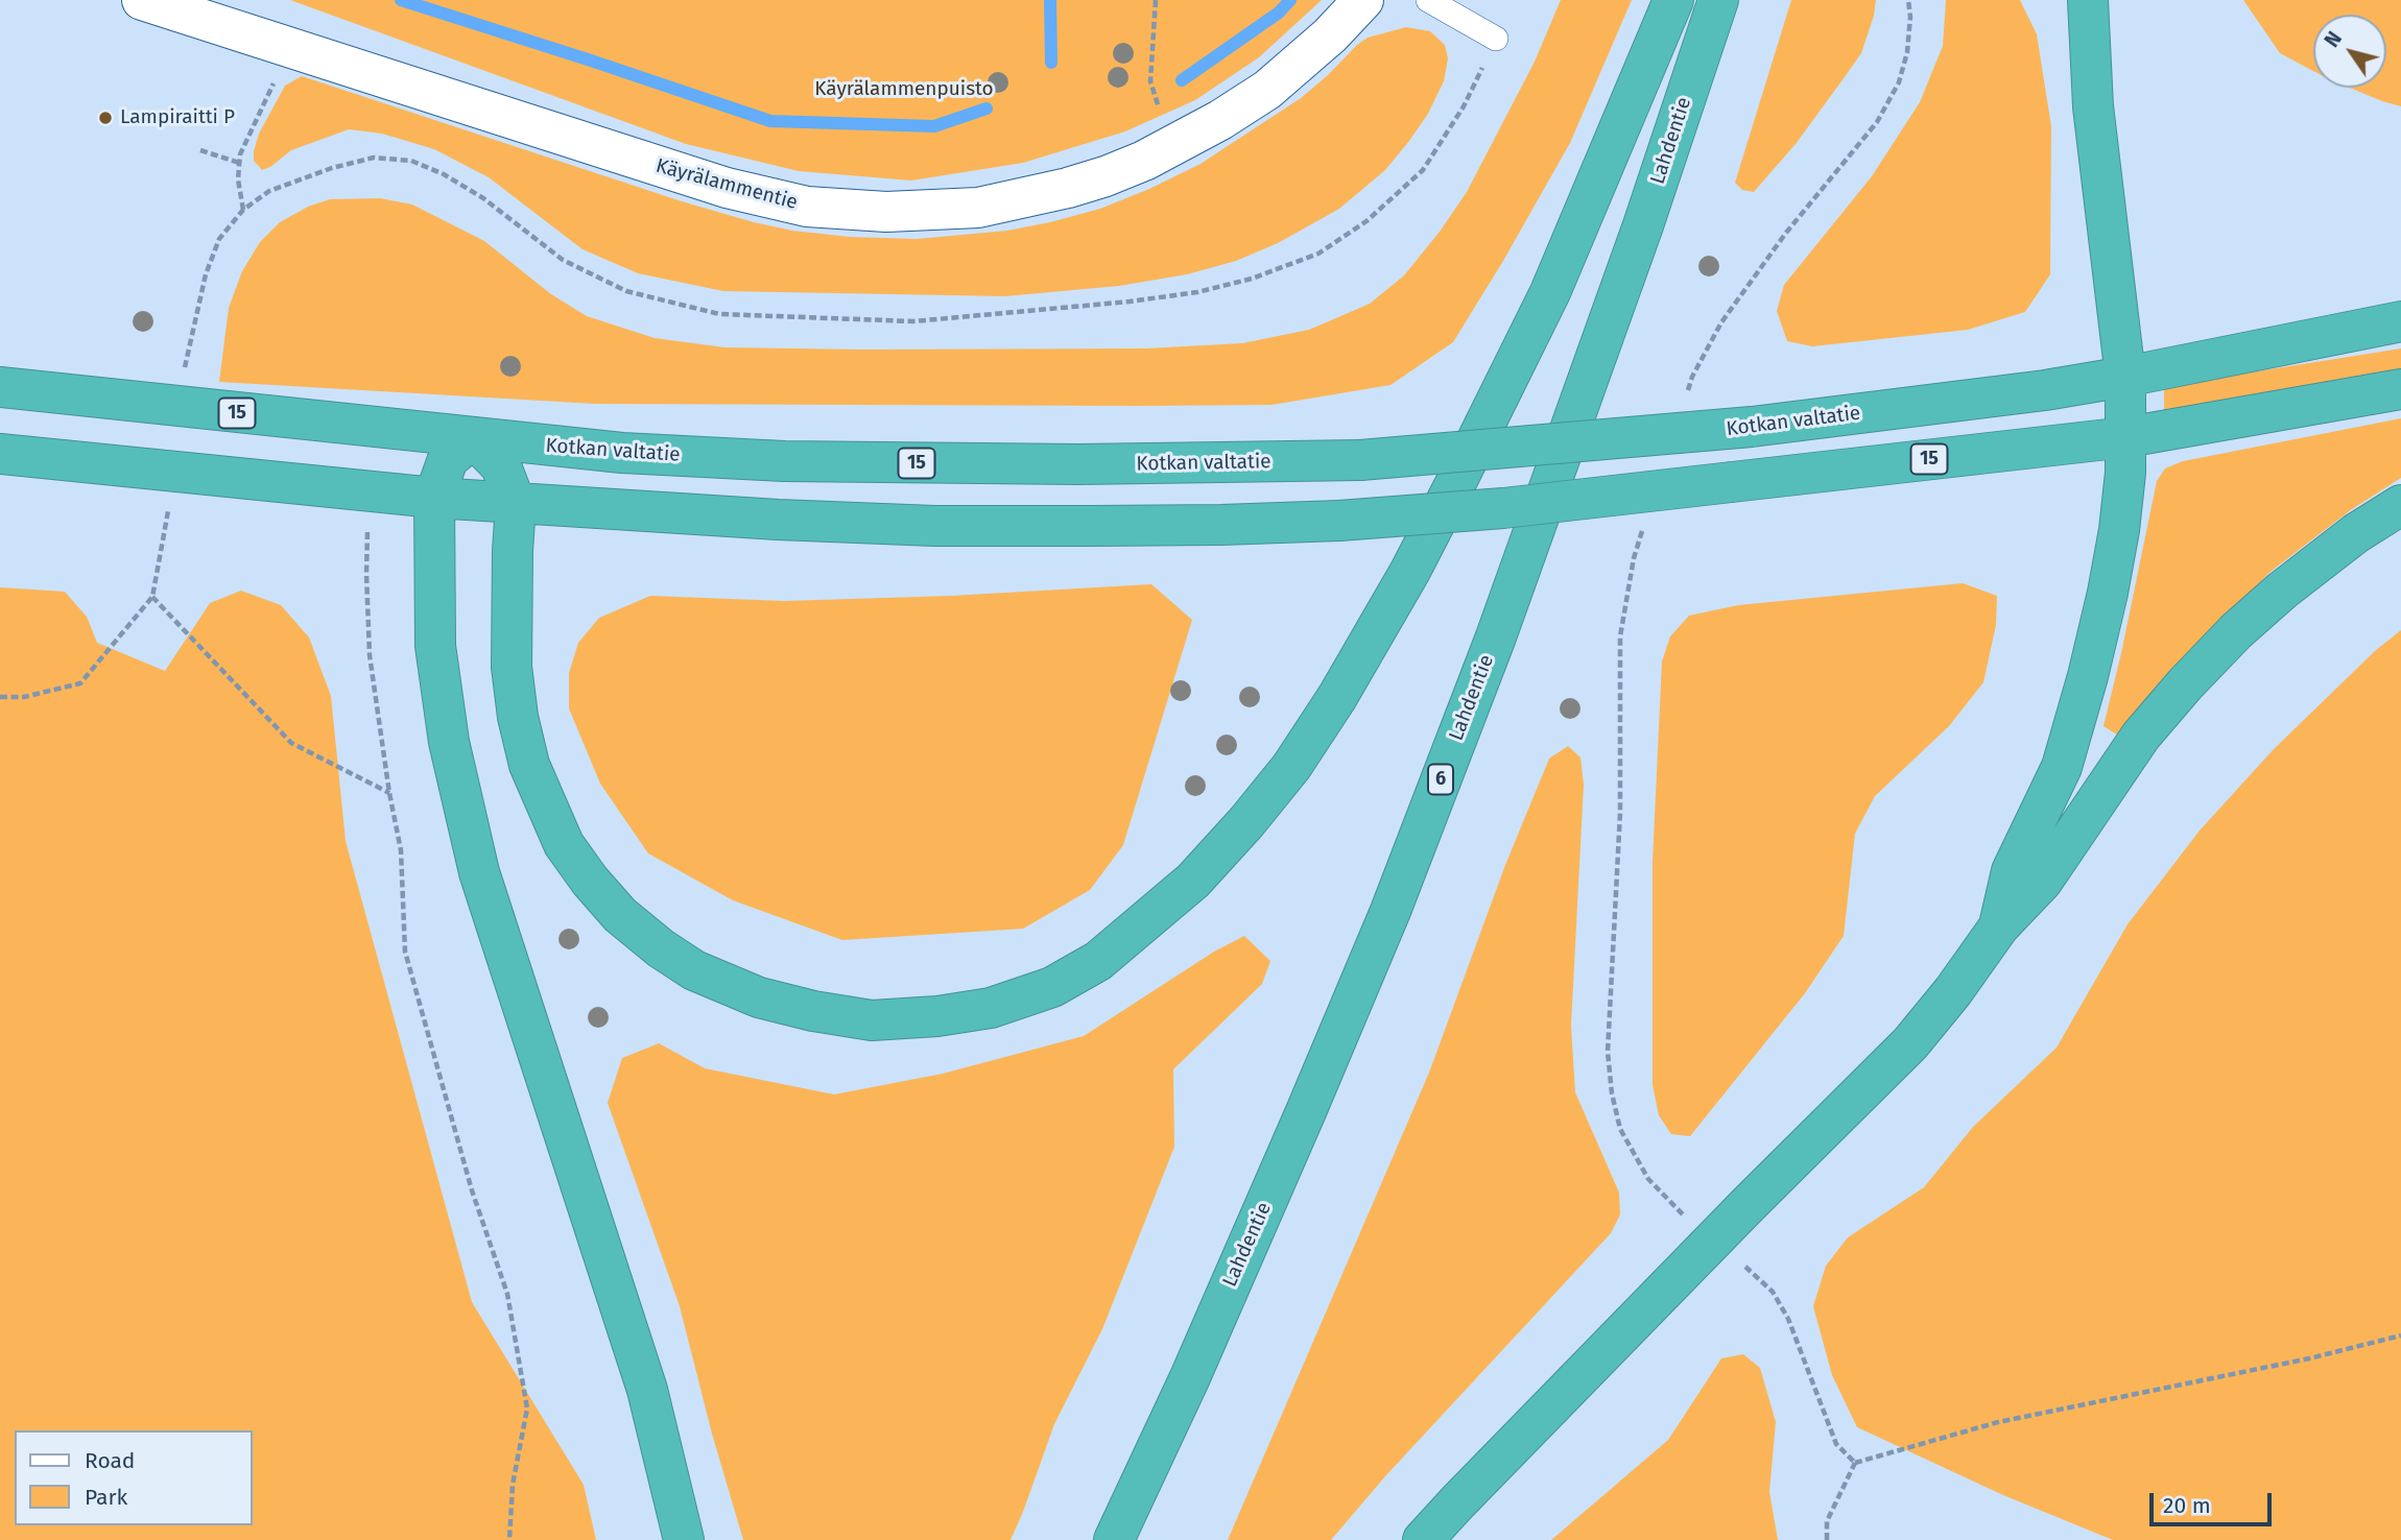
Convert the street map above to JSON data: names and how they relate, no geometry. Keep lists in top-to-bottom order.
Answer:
{
  "streets": {
    "highway": [
      "Lahdentie",
      "15",
      "Kotkan valtatie",
      "6"
    ],
    "street": ["Käyrälammentie"]
  },
  "parks": ["Käyrälammenpuisto"],
  "places": ["Lampiraitti P"],
  "legend": ["Road", "Park"],
  "scale_bar": "20 m",
  "north": "top left"
}
